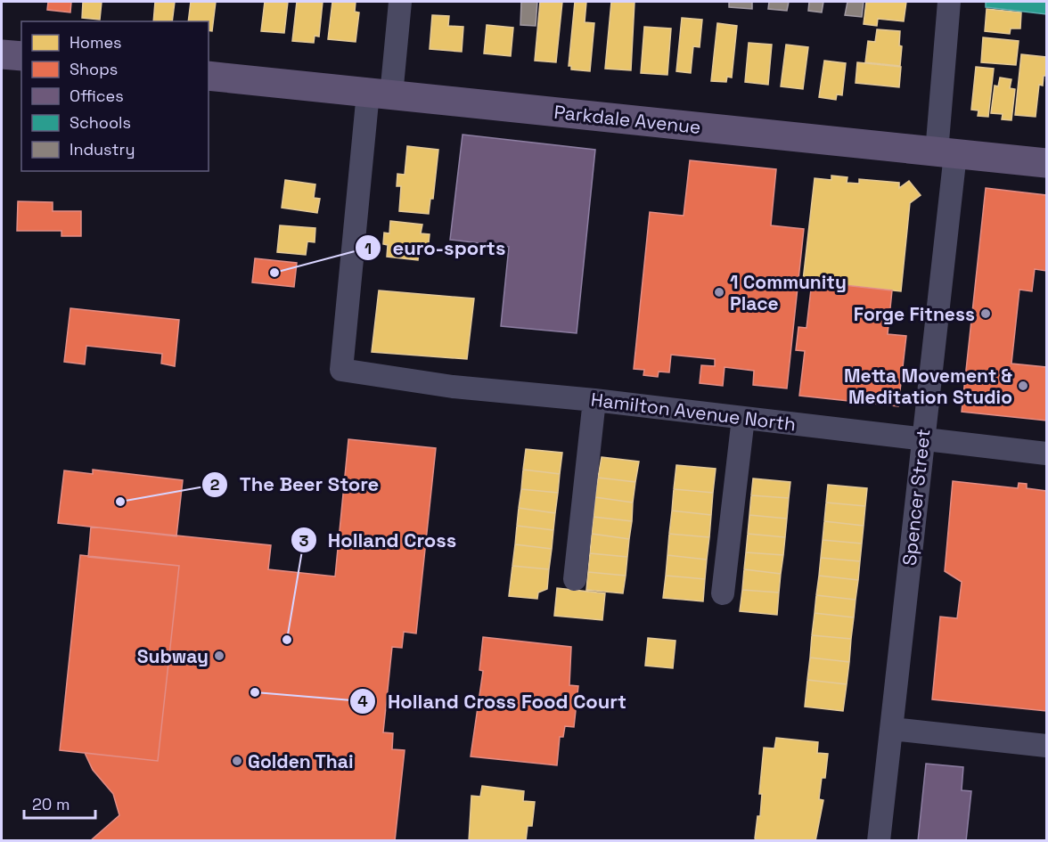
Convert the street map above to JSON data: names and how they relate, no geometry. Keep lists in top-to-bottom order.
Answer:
{
  "streets": {
    "main road": ["Parkdale Avenue"],
    "street": ["Hamilton Avenue North", "Spencer Street"]
  },
  "crossings": [
    ["Parkdale Avenue", "Hamilton Avenue North"],
    ["Parkdale Avenue", "Spencer Street"],
    ["Hamilton Avenue North", "Spencer Street"]
  ],
  "places": [
    "euro-sports",
    "1 Community Place",
    "Forge Fitness",
    "Metta Movement & Meditation Studio",
    "The Beer Store",
    "Holland Cross",
    "Subway",
    "Holland Cross Food Court",
    "Golden Thai"
  ],
  "legend": [
    "Homes",
    "Shops",
    "Offices",
    "Schools",
    "Industry"
  ],
  "scale_bar": "20 m"
}
